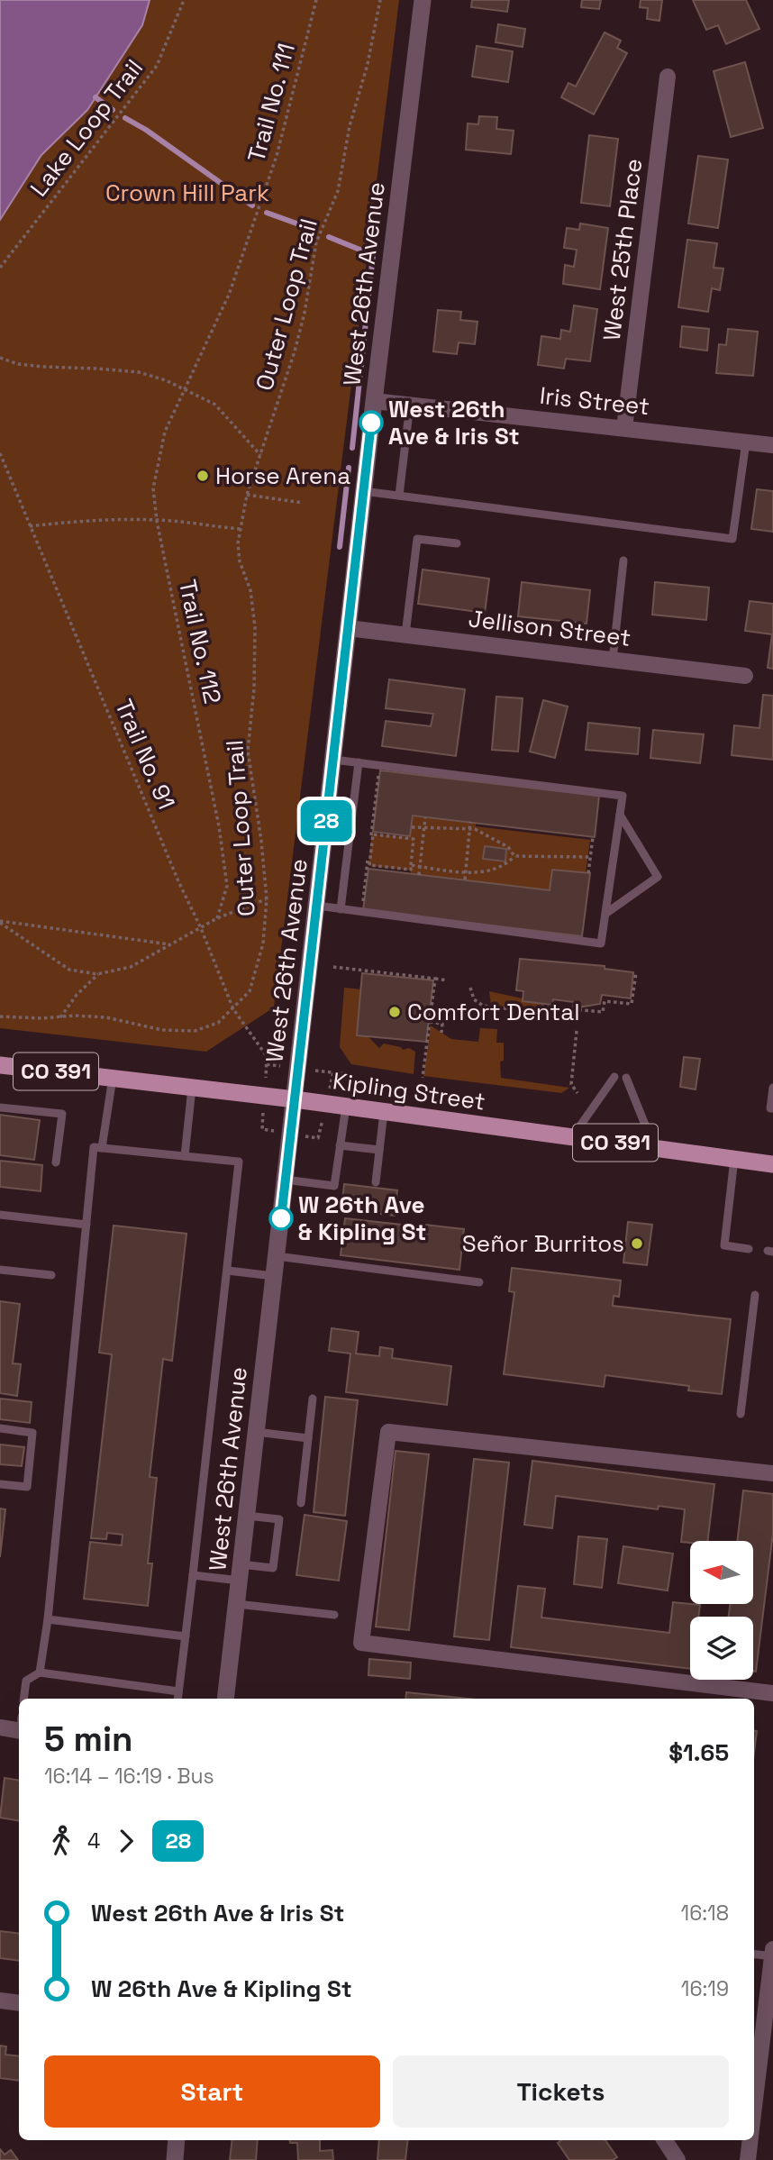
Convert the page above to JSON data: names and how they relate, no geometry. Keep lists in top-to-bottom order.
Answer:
{
  "streets": {
    "main road": ["CO 391", "Kipling Street"],
    "street": [
      "West 25th Place",
      "West 26th Avenue",
      "Iris Street",
      "Jellison Street"
    ],
    "path": [
      "Trail No. 111",
      "Lake Loop Trail",
      "Outer Loop Trail",
      "Trail No. 112",
      "Trail No. 91"
    ]
  },
  "crossings": [
    ["Trail No. 111", "Trail No. 112"],
    ["West 25th Place", "Iris Street"],
    ["West 26th Avenue", "Iris Street"],
    ["West 26th Avenue", "Jellison Street"],
    ["West 26th Avenue", "Kipling Street"],
    ["Outer Loop Trail", "Trail No. 91"]
  ],
  "parks": ["Crown Hill Park"],
  "places": [
    "West 26th Ave & Iris St",
    "Horse Arena",
    "Comfort Dental",
    "W 26th Ave & Kipling St",
    "Señor Burritos"
  ],
  "lines": ["bus line 28"],
  "north": "left",
  "page": {
    "on_map": "28",
    "heading": ["5 min", "16:14 – 16:19 · Bus", "$1.65"],
    "legs": ["4", "28"],
    "list": [
      {
        "name": "West 26th Ave & Iris St",
        "value": "16:18"
      },
      {
        "name": "W 26th Ave & Kipling St",
        "value": "16:19"
      }
    ],
    "buttons": ["Start", "Tickets"]
  }
}
